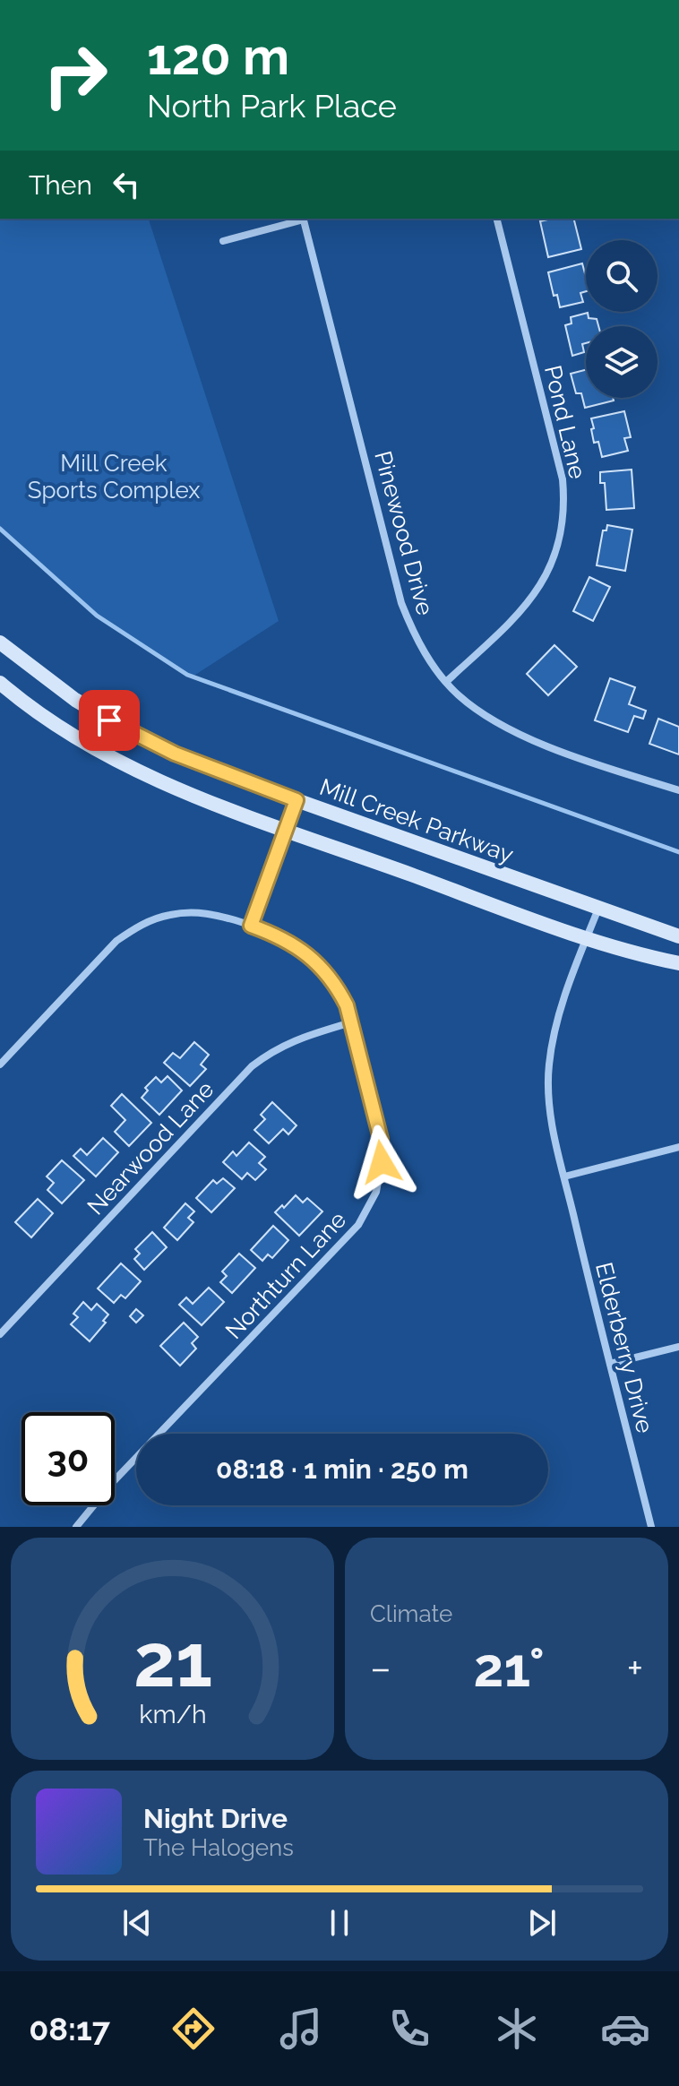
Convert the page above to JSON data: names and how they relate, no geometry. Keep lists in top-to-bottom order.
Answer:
{
  "streets": {
    "main road": ["Mill Creek Parkway"],
    "street": [
      "Pond Lane",
      "Pinewood Drive",
      "Nearwood Lane",
      "Northturn Lane",
      "Elderberry Drive"
    ]
  },
  "crossings": [
    ["Pond Lane", "Pinewood Drive"],
    ["Mill Creek Parkway", "Elderberry Drive"],
    ["Nearwood Lane", "Northturn Lane"]
  ],
  "parks": ["Mill Creek Sports Complex"],
  "page": {
    "turn": ["120 m", "North Park Place"],
    "then": "Then",
    "limit": "30",
    "trip": "08:18 · 1 min · 250 m",
    "tile": "Climate",
    "heat": ["−", "21°", "+"],
    "song": ["Night Drive", "The Halogens"],
    "tabs": "08:17",
    "gauge": ["21", "km/h"]
  }
}
